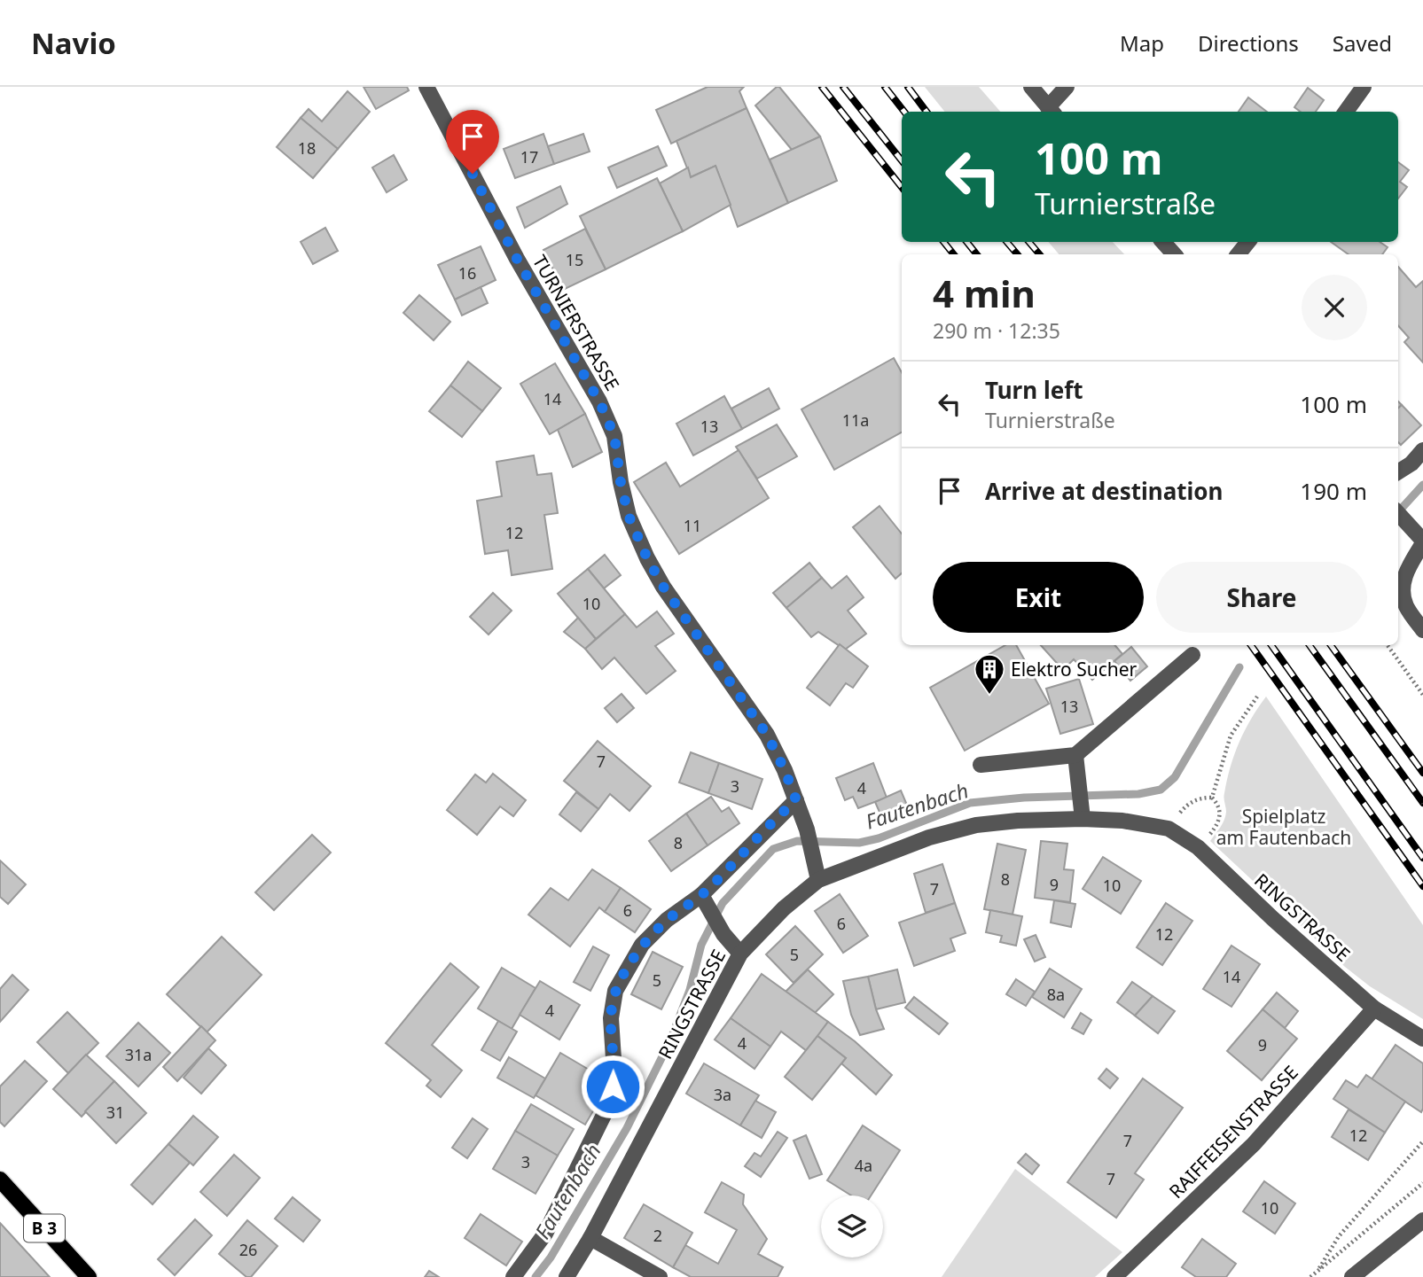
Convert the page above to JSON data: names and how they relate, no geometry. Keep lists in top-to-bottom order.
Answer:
{
  "streets": {
    "main road": ["B 3"],
    "street": ["TURNIERSTRASSE", "RINGSTRASSE", "RAIFFEISENSTRASSE"]
  },
  "crossings": [
    ["TURNIERSTRASSE", "RINGSTRASSE"],
    ["RINGSTRASSE", "RAIFFEISENSTRASSE"]
  ],
  "water": ["Fautenbach"],
  "parks": ["Spielplatz am Fautenbach"],
  "places": {
    "building": ["Elektro Sucher"]
  },
  "house_numbers": [
    "18",
    "17",
    "15",
    "16",
    "14",
    "11a",
    "13",
    "11",
    "12",
    "10",
    "13",
    "7",
    "3",
    "4",
    "8",
    "8",
    "9",
    "10",
    "7",
    "6",
    "6",
    "12",
    "5",
    "14",
    "5",
    "8a",
    "4",
    "4",
    "9",
    "31a",
    "3a",
    "31",
    "12",
    "7",
    "3",
    "4a",
    "7",
    "10",
    "2",
    "26"
  ],
  "page": {
    "header": "Navio",
    "nav": ["Map", "Directions", "Saved"],
    "turn": ["100 m", "Turnierstraße"],
    "heading": ["4 min", "290 m · 12:35"],
    "list": [
      {
        "name": "Turn left",
        "note": "Turnierstraße",
        "value": "100 m"
      },
      {
        "name": "Arrive at destination",
        "value": "190 m"
      }
    ],
    "buttons": ["Exit", "Share"]
  }
}
